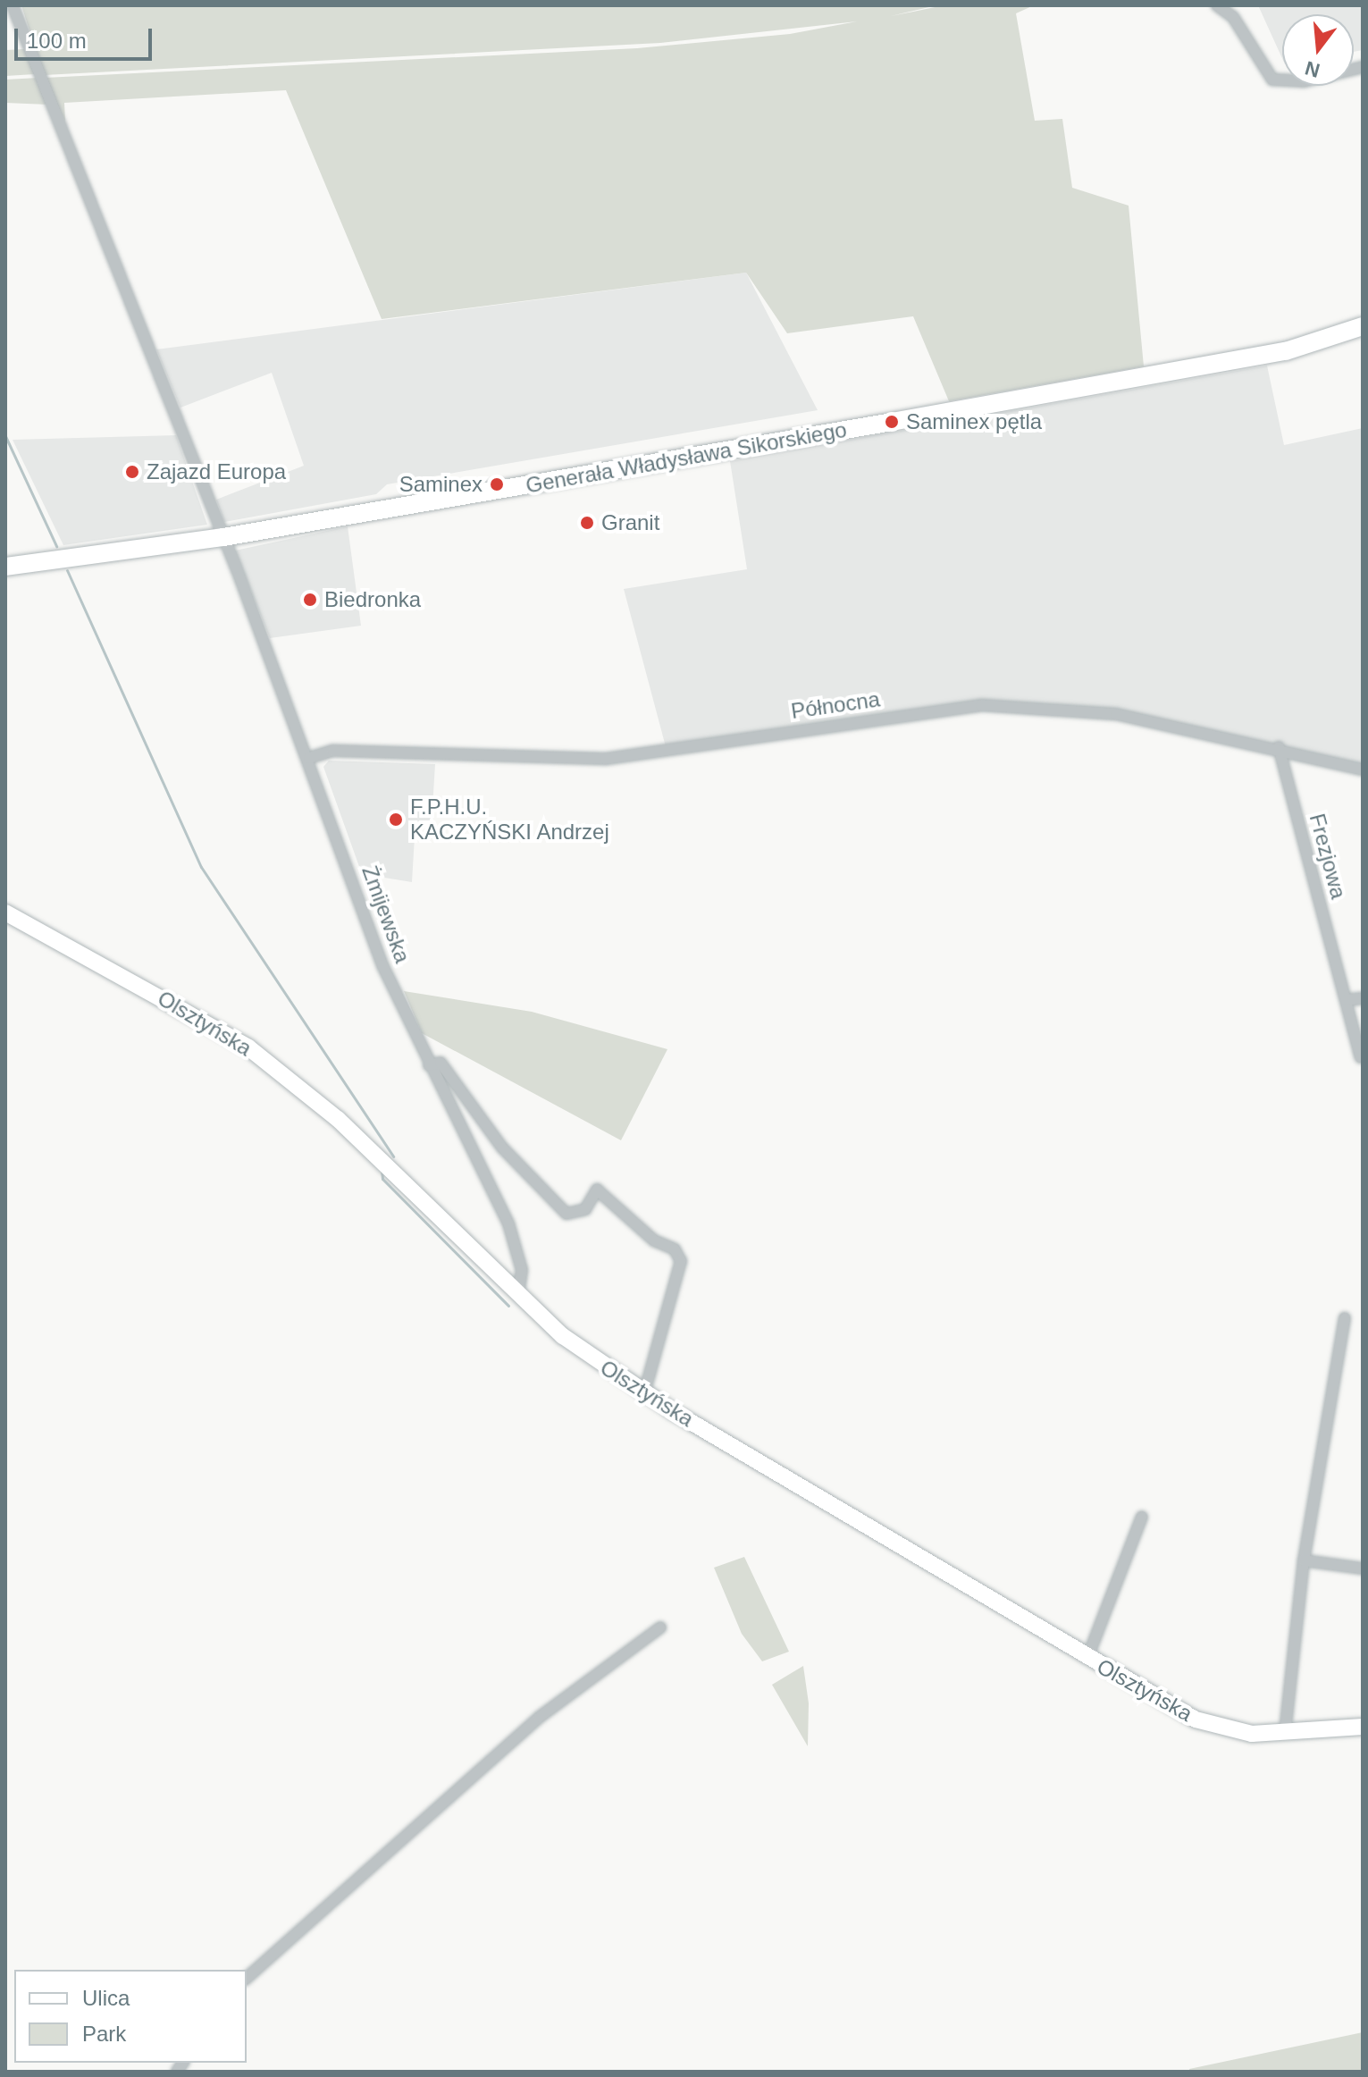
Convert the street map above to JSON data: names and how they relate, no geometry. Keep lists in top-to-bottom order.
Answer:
{
  "streets": {
    "main road": ["Generała Władysława Sikorskiego"],
    "street": [
      "Północna",
      "Frezjowa",
      "Żmijewska",
      "Olsztyńska"
    ]
  },
  "crossings": [
    ["Generała Władysława Sikorskiego", "Żmijewska"],
    ["Północna", "Frezjowa"],
    ["Północna", "Żmijewska"],
    ["Żmijewska", "Olsztyńska"]
  ],
  "places": [
    "Saminex pętla",
    "Zajazd Europa",
    "Saminex",
    "Granit",
    "Biedronka",
    "F.P.H.U. KACZYŃSKI Andrzej"
  ],
  "legend": ["Ulica", "Park"],
  "scale_bar": "100 m",
  "north": "bottom"
}
